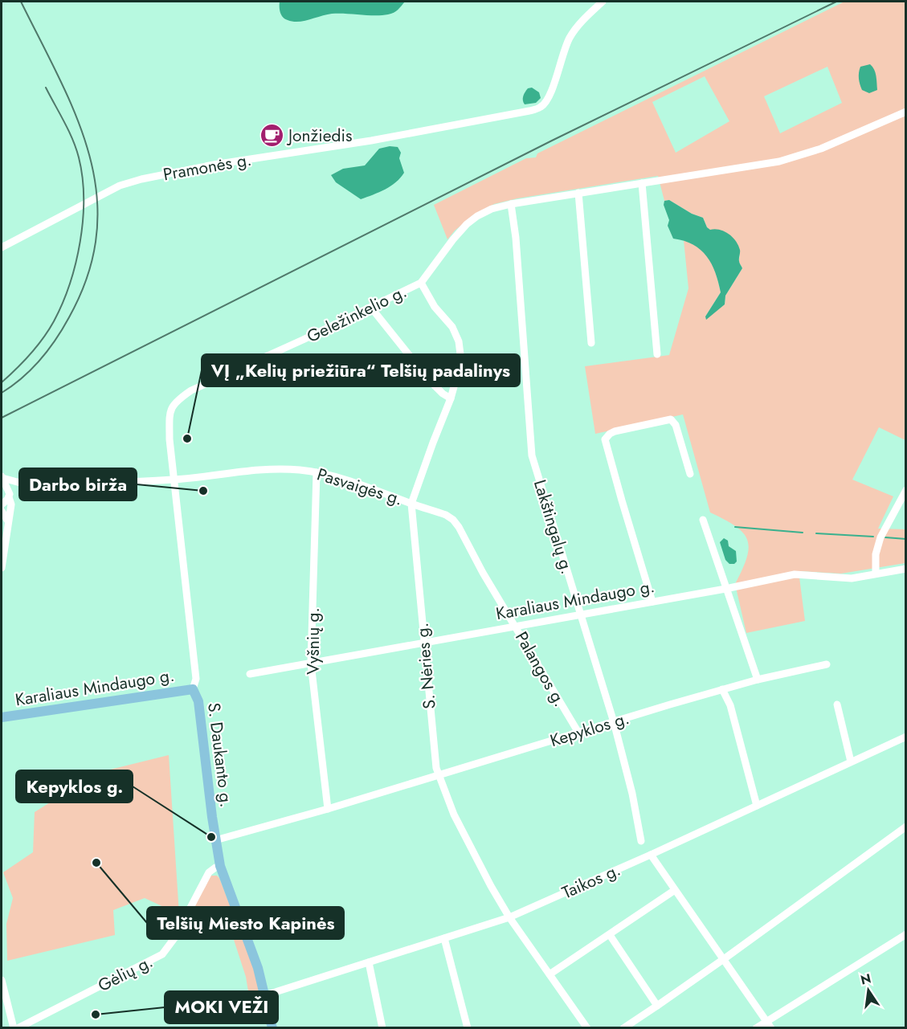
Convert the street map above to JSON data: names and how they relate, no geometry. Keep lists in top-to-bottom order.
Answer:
{
  "streets": {
    "main road": ["Karaliaus Mindaugo g.", "S. Daukanto g."],
    "street": [
      "Pramonės g.",
      "Geležinkelio g.",
      "Pasvaigės g.",
      "Lakštingalų g.",
      "Vyšnių g.",
      "S. Nėries g.",
      "Palangos g.",
      "Kepyklos g.",
      "Taikos g.",
      "Gėlių g."
    ]
  },
  "crossings": [
    ["Geležinkelio g.", "Pasvaigės g."],
    ["Geležinkelio g.", "Lakštingalų g."],
    ["Geležinkelio g.", "S. Nėries g."],
    ["Geležinkelio g.", "S. Daukanto g."],
    ["Pasvaigės g.", "Vyšnių g."],
    ["Pasvaigės g.", "S. Nėries g."],
    ["Pasvaigės g.", "Palangos g."],
    ["Pasvaigės g.", "S. Daukanto g."],
    ["Lakštingalų g.", "Karaliaus Mindaugo g."],
    ["Lakštingalų g.", "Kepyklos g."],
    ["Karaliaus Mindaugo g.", "Vyšnių g."],
    ["Karaliaus Mindaugo g.", "S. Nėries g."],
    ["Karaliaus Mindaugo g.", "Palangos g."],
    ["Karaliaus Mindaugo g.", "S. Daukanto g."],
    ["Vyšnių g.", "Kepyklos g."],
    ["S. Nėries g.", "Palangos g."],
    ["S. Nėries g.", "Kepyklos g."],
    ["S. Nėries g.", "Taikos g."],
    ["Palangos g.", "Kepyklos g."],
    ["Kepyklos g.", "S. Daukanto g."],
    ["S. Daukanto g.", "Taikos g."],
    ["S. Daukanto g.", "Gėlių g."]
  ],
  "places": {
    "cafe": ["Jonžiedis"],
    "other": [
      "VĮ „Kelių priežiūra“ Telšių padalinys",
      "Darbo birža",
      "Kepyklos g.",
      "Telšių Miesto Kapinės",
      "MOKI VEŽI"
    ]
  },
  "north": "top"
}
